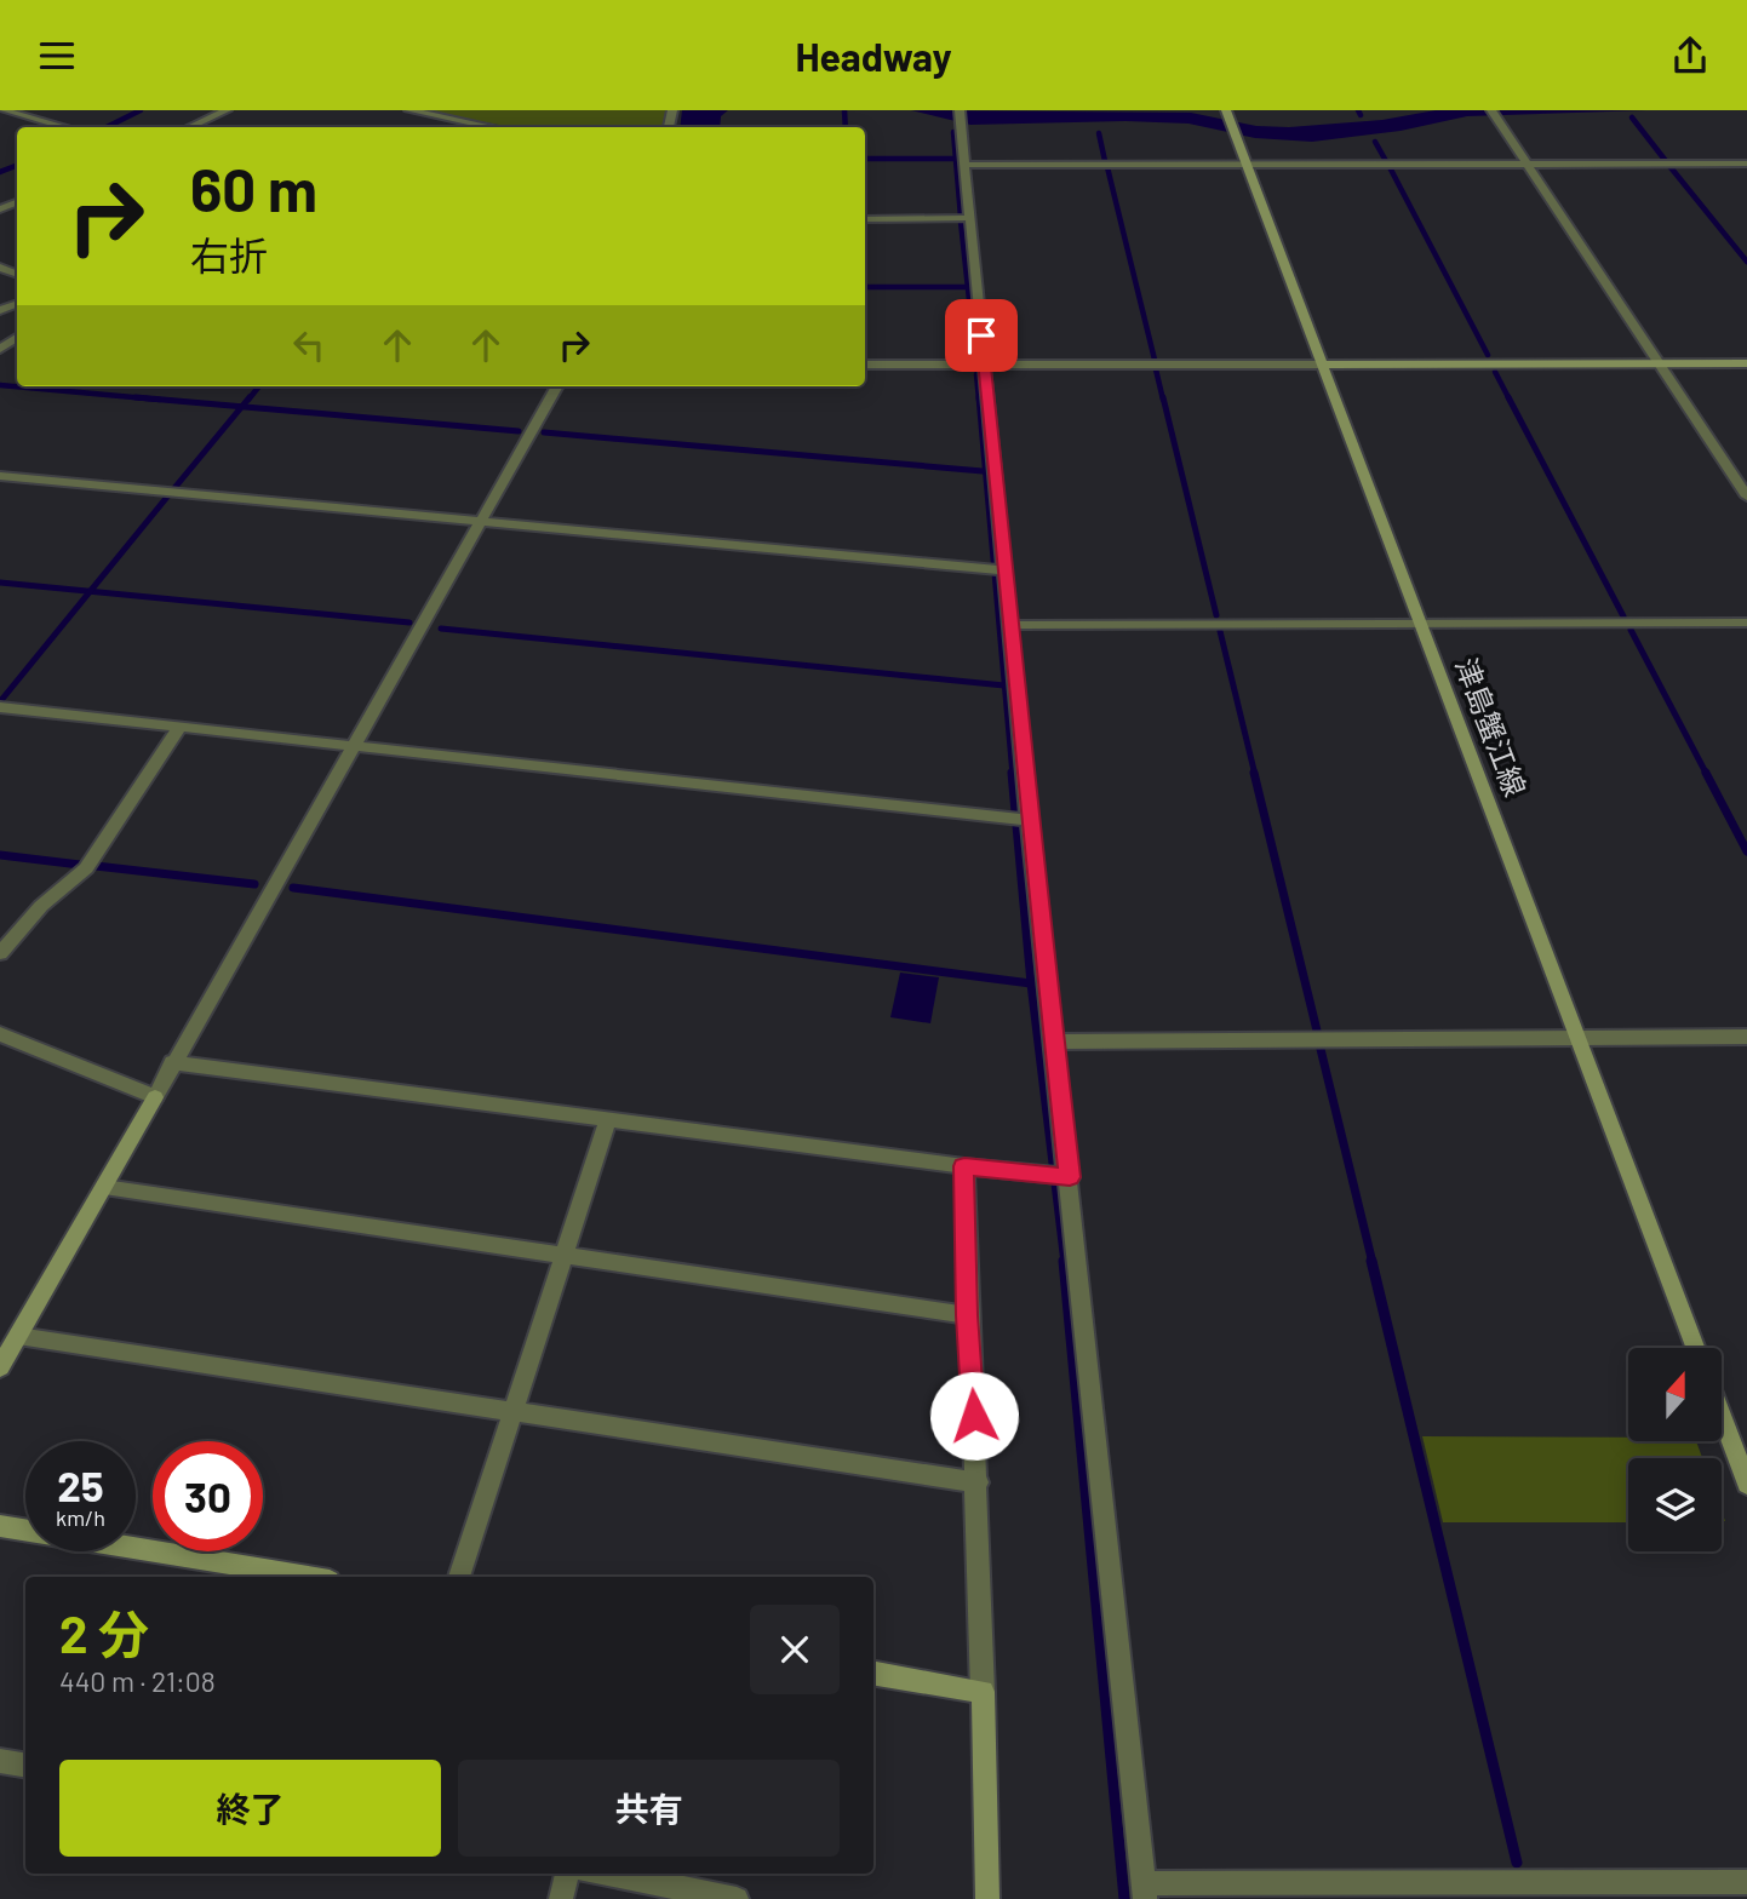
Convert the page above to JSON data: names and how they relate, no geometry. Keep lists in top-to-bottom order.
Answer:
{
  "streets": {
    "main road": ["津島蟹江線"]
  },
  "north": "top",
  "page": {
    "header": "Headway",
    "turn": ["60 m", "右折"],
    "speed": "25 km/h",
    "limit": "30",
    "heading": ["2 分", "440 m · 21:08"],
    "buttons": ["終了", "共有"]
  }
}
